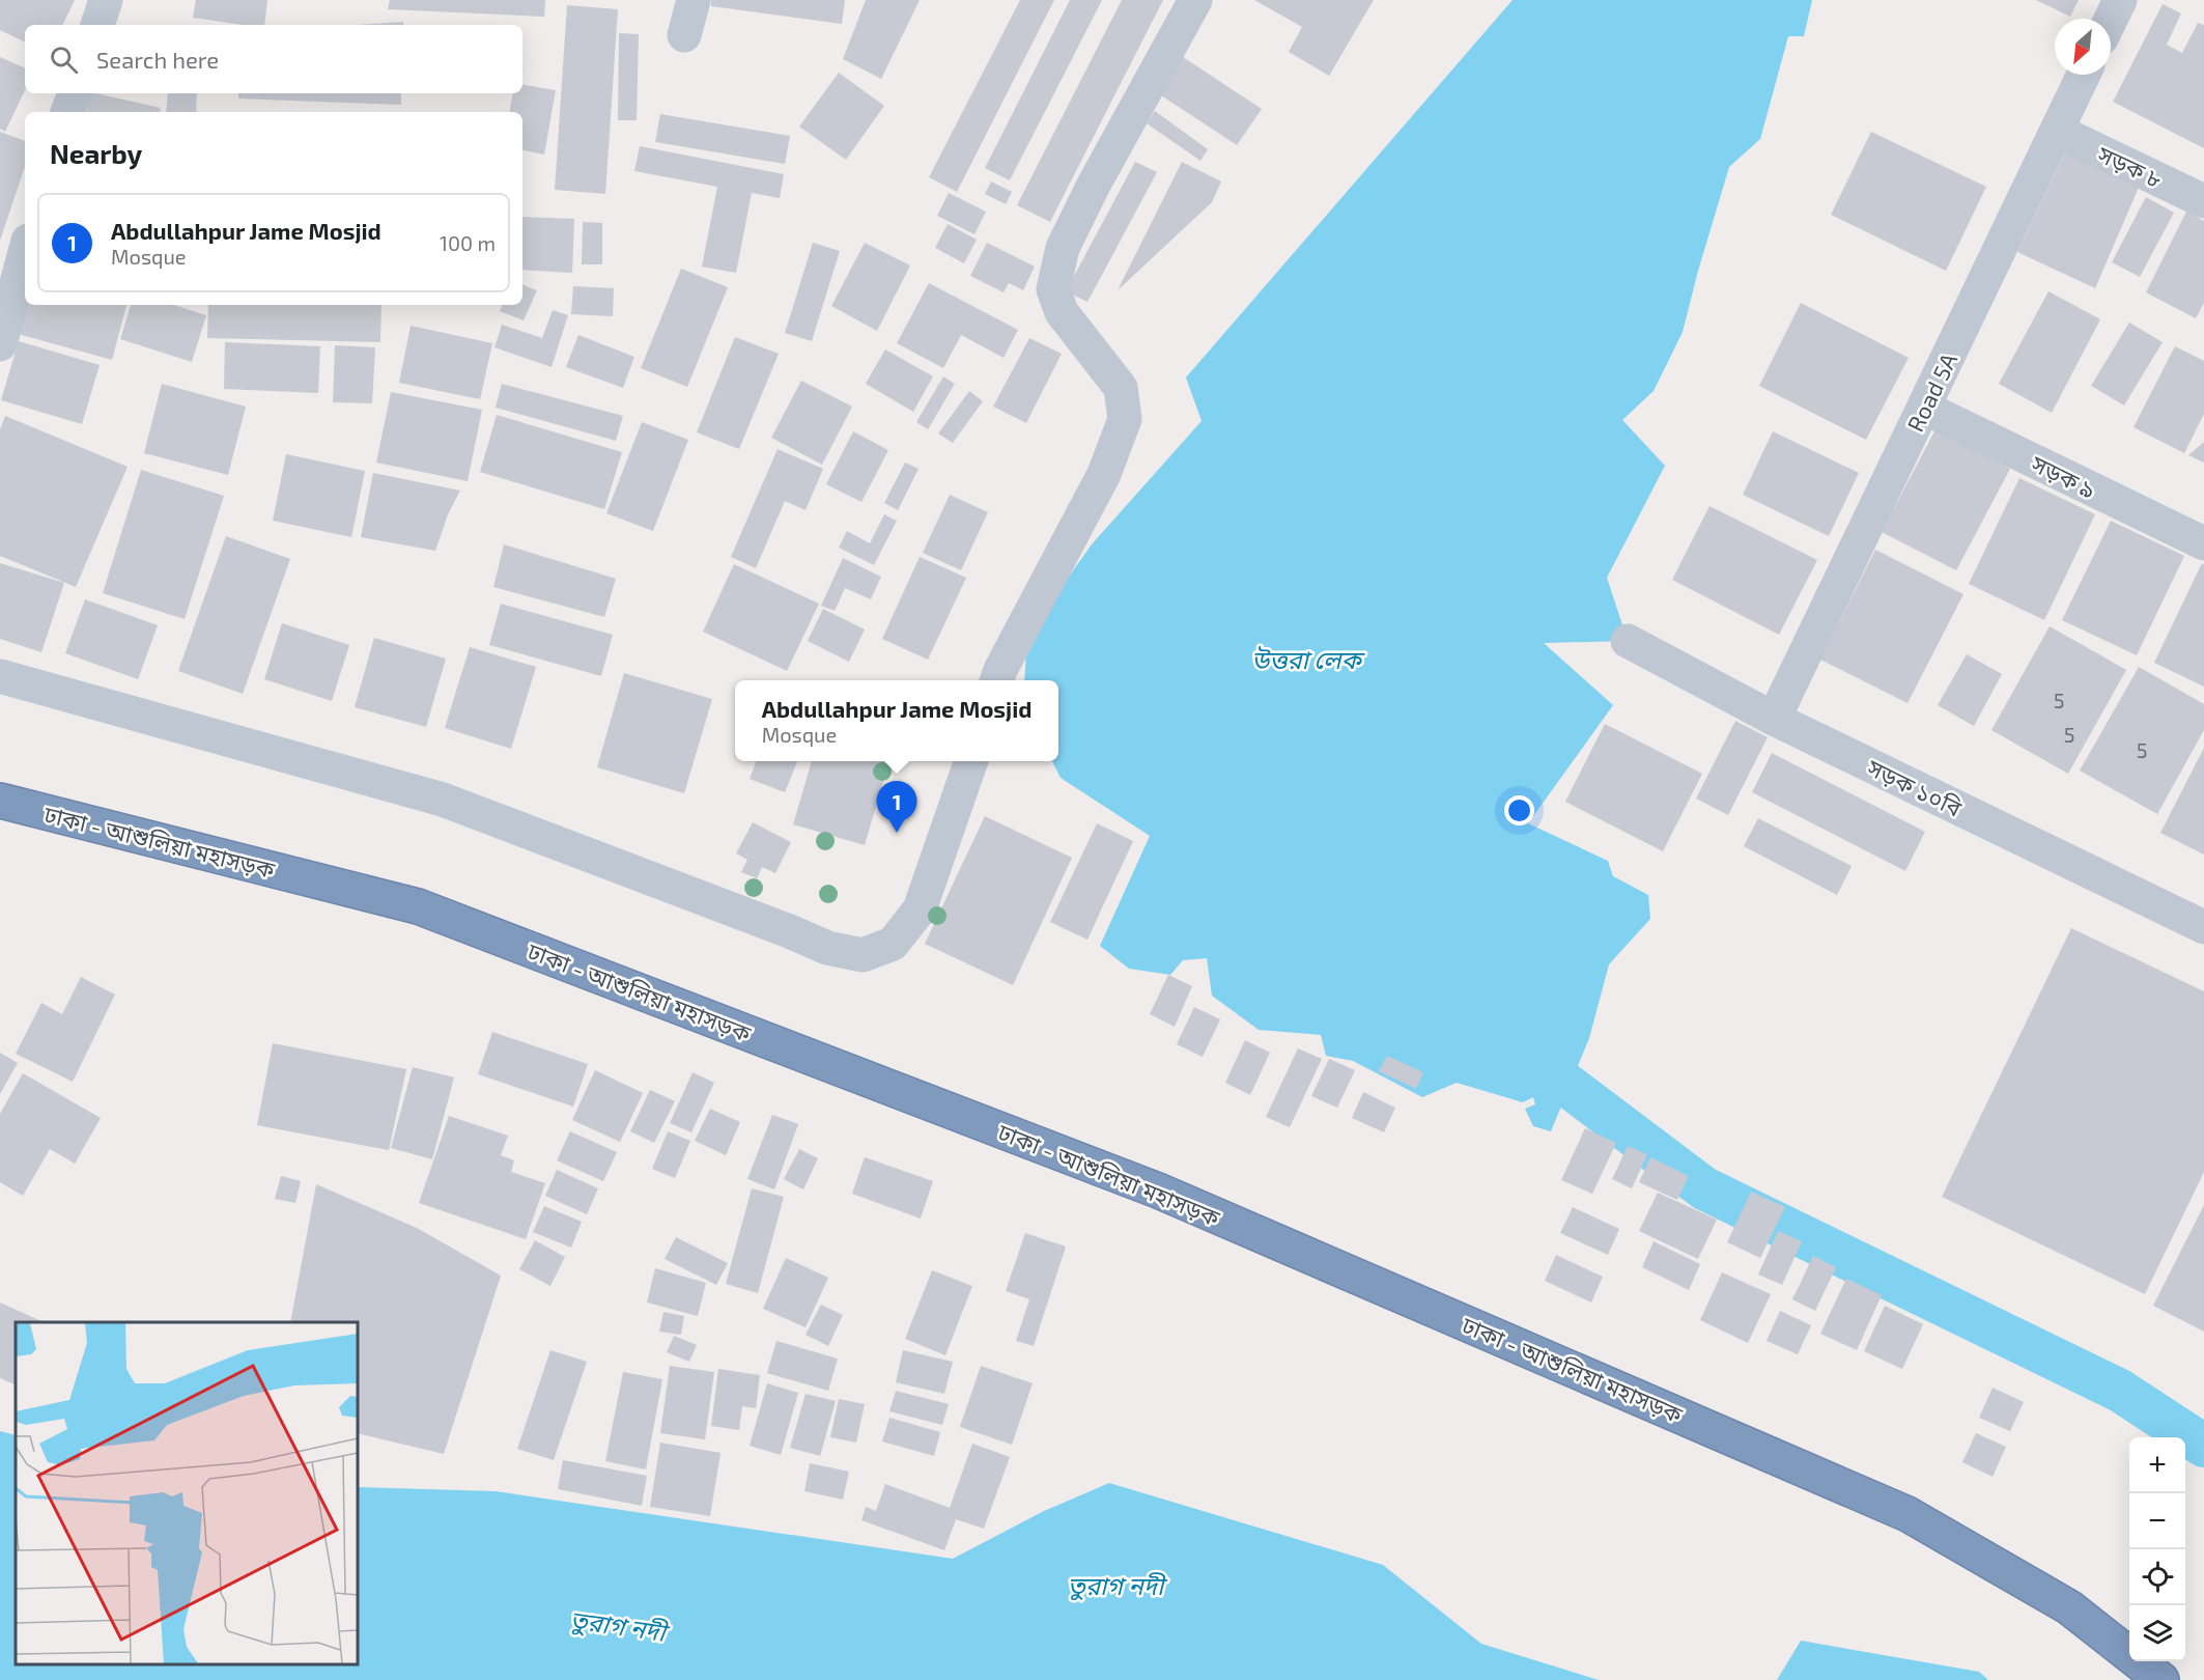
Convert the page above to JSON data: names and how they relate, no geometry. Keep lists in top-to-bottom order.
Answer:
{
  "streets": {
    "highway": ["ঢাকা - আশুলিয়া মহাসড়ক"],
    "street": [
      "সড়ক ৮",
      "Road 5A",
      "সড়ক ৯",
      "সড়ক ১০বি"
    ]
  },
  "crossings": [
    ["সড়ক ৮", "Road 5A"],
    ["Road 5A", "সড়ক ৯"],
    ["Road 5A", "সড়ক ১০বি"]
  ],
  "water": ["উত্তরা লেক", "তুরাগ নদী"],
  "house_numbers": ["5", "5", "5"],
  "north": "bottom left",
  "page": {
    "search": "Search here",
    "heading": "Nearby",
    "list": [
      {
        "mark": "1",
        "name": "Abdullahpur Jame Mosjid",
        "note": "Mosque",
        "value": "100 m"
      }
    ],
    "popup": ["Abdullahpur Jame Mosjid", "Mosque"],
    "pins": "1",
    "map_buttons": ["+", "−"]
  }
}
